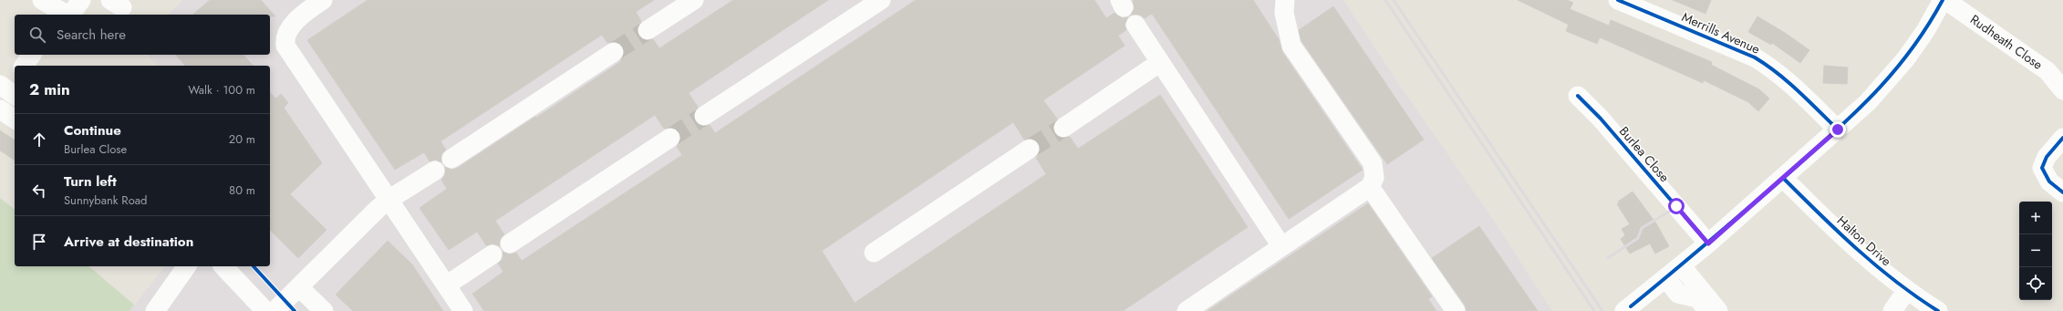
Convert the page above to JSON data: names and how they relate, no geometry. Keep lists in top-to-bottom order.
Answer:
{
  "streets": {
    "street": [
      "Merrills Avenue",
      "Rudheath Close",
      "Burlea Close",
      "Halton Drive"
    ]
  },
  "page": {
    "search": "Search here",
    "heading": ["2 min", "Walk · 100 m"],
    "list": [
      ["Continue", "Burlea Close", "20 m"],
      ["Turn left", "Sunnybank Road", "80 m"],
      "Arrive at destination"
    ],
    "map_buttons": ["+", "−"]
  }
}
